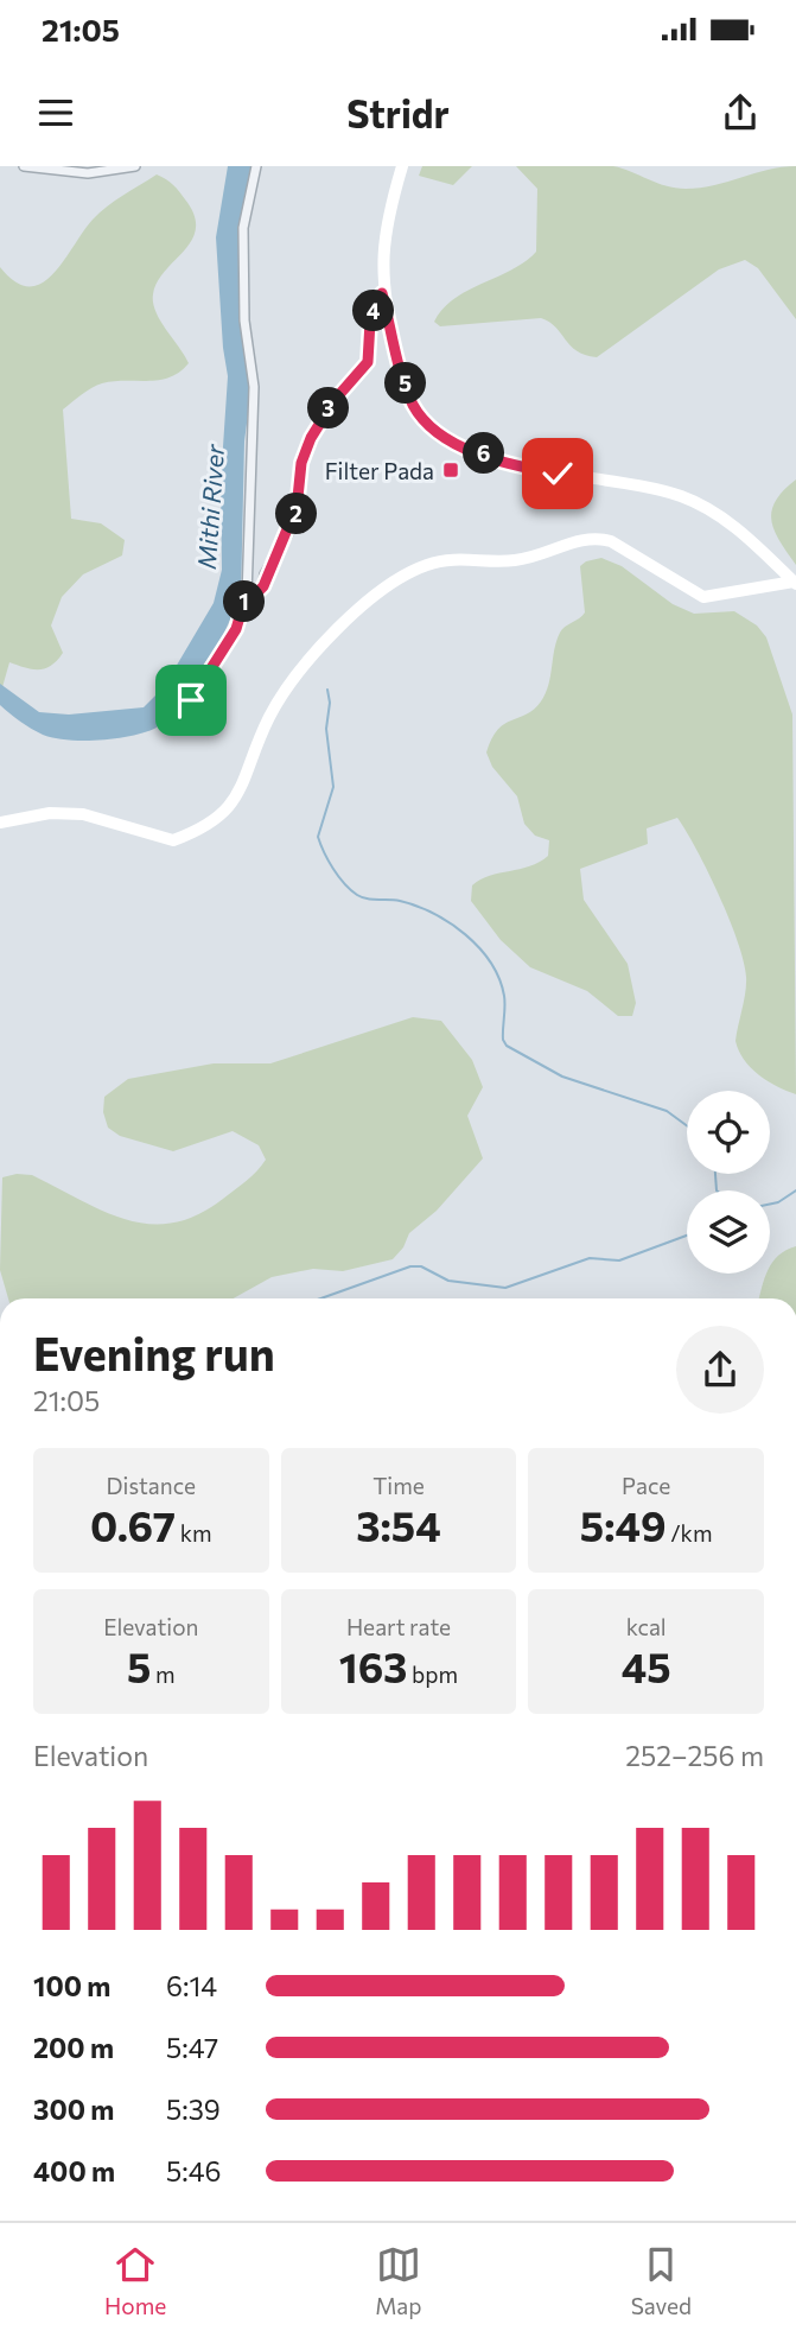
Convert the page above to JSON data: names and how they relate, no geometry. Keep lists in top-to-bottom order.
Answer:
{
  "water": ["Mithi River"],
  "places": {
    "transit": ["Filter Pada"]
  },
  "page": {
    "status": "21:05",
    "header": "Stridr",
    "pins": [
      "4",
      "5",
      "3",
      "6",
      "2",
      "1"
    ],
    "heading": ["Evening run", "21:05"],
    "stats": [
      ["Distance", "0.67 km"],
      ["Time", "3:54"],
      ["Pace", "5:49 /km"],
      ["Elevation", "5 m"],
      ["Heart rate", "163 bpm"],
      ["kcal", "45"]
    ],
    "chart": ["Elevation", "252–256 m"],
    "list": [
      {
        "name": "100 m",
        "note": "6:14"
      },
      {
        "name": "200 m",
        "note": "5:47"
      },
      {
        "name": "300 m",
        "note": "5:39"
      },
      {
        "name": "400 m",
        "note": "5:46"
      }
    ],
    "tabs": ["Home", "Map", "Saved"]
  }
}
